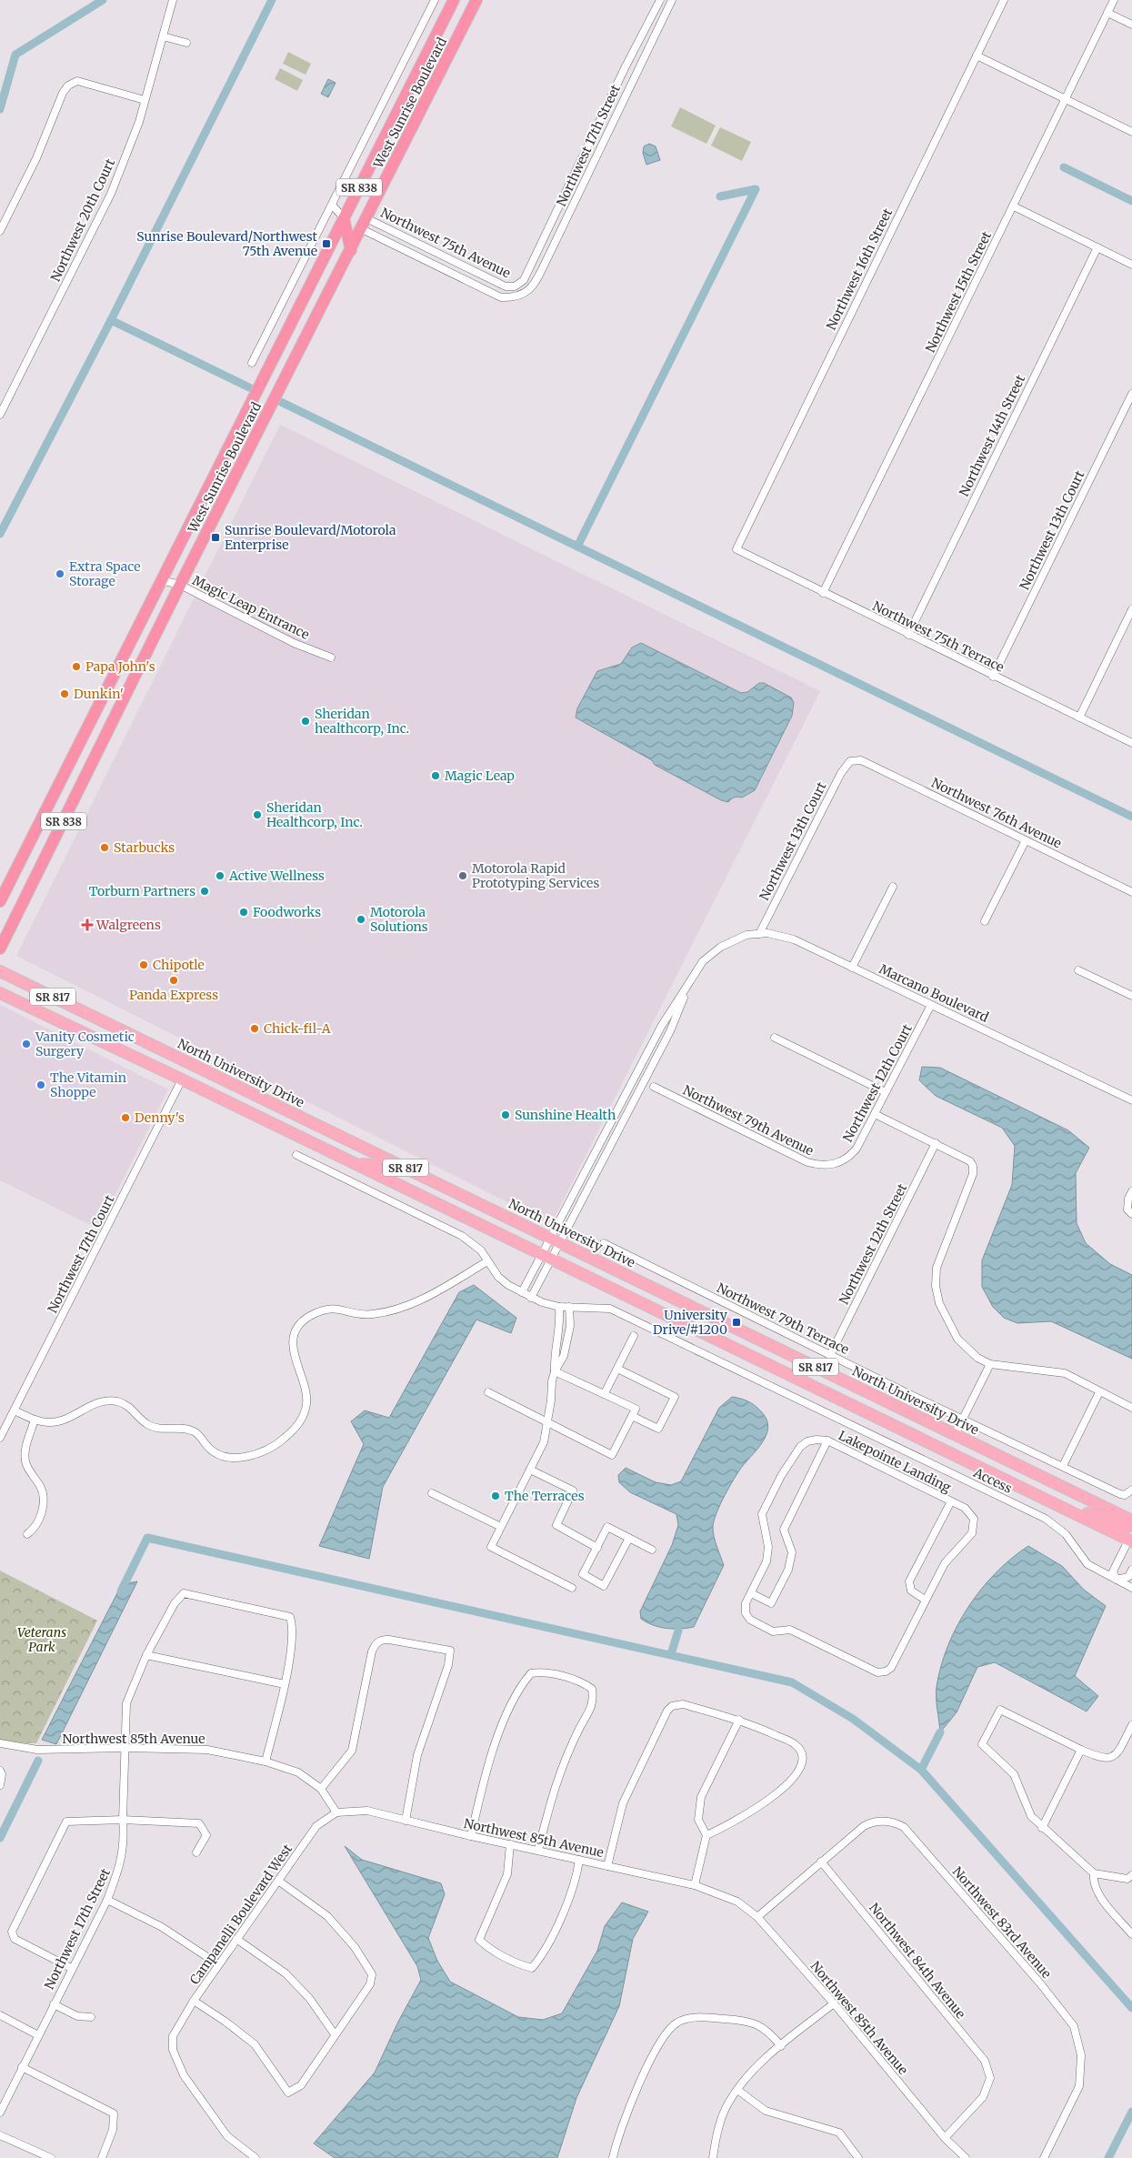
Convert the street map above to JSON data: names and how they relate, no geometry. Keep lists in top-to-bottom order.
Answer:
{
  "streets": {
    "highway": ["West Sunrise Boulevard", "SR 838"],
    "main road": ["SR 817", "North University Drive"],
    "street": [
      "Northwest 17th Street",
      "Northwest 20th Court",
      "Northwest 75th Avenue",
      "Northwest 16th Street",
      "Northwest 15th Street",
      "Northwest 14th Street",
      "Northwest 13th Court",
      "Magic Leap Entrance",
      "Northwest 75th Terrace",
      "Northwest 76th Avenue",
      "Marcano Boulevard",
      "Northwest 12th Court",
      "Northwest 79th Avenue",
      "Northwest 12th Street",
      "Northwest 17th Court",
      "Northwest 79th Terrace",
      "Lakepointe Landing",
      "Access",
      "Northwest 85th Avenue",
      "Campanelli Boulevard West",
      "Northwest 83rd Avenue",
      "Northwest 84th Avenue"
    ]
  },
  "crossings": [
    ["West Sunrise Boulevard", "Northwest 75th Avenue"],
    ["West Sunrise Boulevard", "Magic Leap Entrance"],
    ["Northwest 17th Street", "Northwest 75th Avenue"],
    ["Northwest 17th Street", "Northwest 85th Avenue"],
    ["Northwest 16th Street", "Northwest 75th Terrace"],
    ["Northwest 15th Street", "Northwest 75th Terrace"],
    ["Northwest 14th Street", "Northwest 75th Terrace"],
    ["Northwest 13th Court", "Northwest 75th Terrace"],
    ["Northwest 13th Court", "Northwest 76th Avenue"],
    ["Northwest 13th Court", "Marcano Boulevard"],
    ["Marcano Boulevard", "Northwest 12th Court"],
    ["SR 817", "Northwest 17th Court"],
    ["Northwest 12th Court", "Northwest 79th Avenue"],
    ["Northwest 12th Street", "Northwest 79th Terrace"],
    ["Northwest 85th Avenue", "Campanelli Boulevard West"],
    ["Northwest 85th Avenue", "Northwest 84th Avenue"],
    ["Northwest 83rd Avenue", "Northwest 84th Avenue"]
  ],
  "parks": ["Veterans Park"],
  "places": {
    "transit": ["Sunrise Boulevard/Northwest 75th Avenue", "Sunrise Boulevard/Motorola Enterprise", "University Drive/#1200"],
    "other": [
      "Extra Space Storage",
      "Papa John's",
      "Dunkin'",
      "Sheridan healthcorp, Inc.",
      "Magic Leap",
      "Sheridan Healthcorp, Inc.",
      "Starbucks",
      "Active Wellness",
      "Motorola Rapid Prototyping Services",
      "Torburn Partners",
      "Foodworks",
      "Motorola Solutions",
      "Chipotle",
      "Panda Express",
      "Chick-fil-A",
      "Vanity Cosmetic Surgery",
      "The Vitamin Shoppe",
      "Sunshine Health",
      "Denny's",
      "The Terraces"
    ],
    "health": ["Walgreens"]
  }
}
